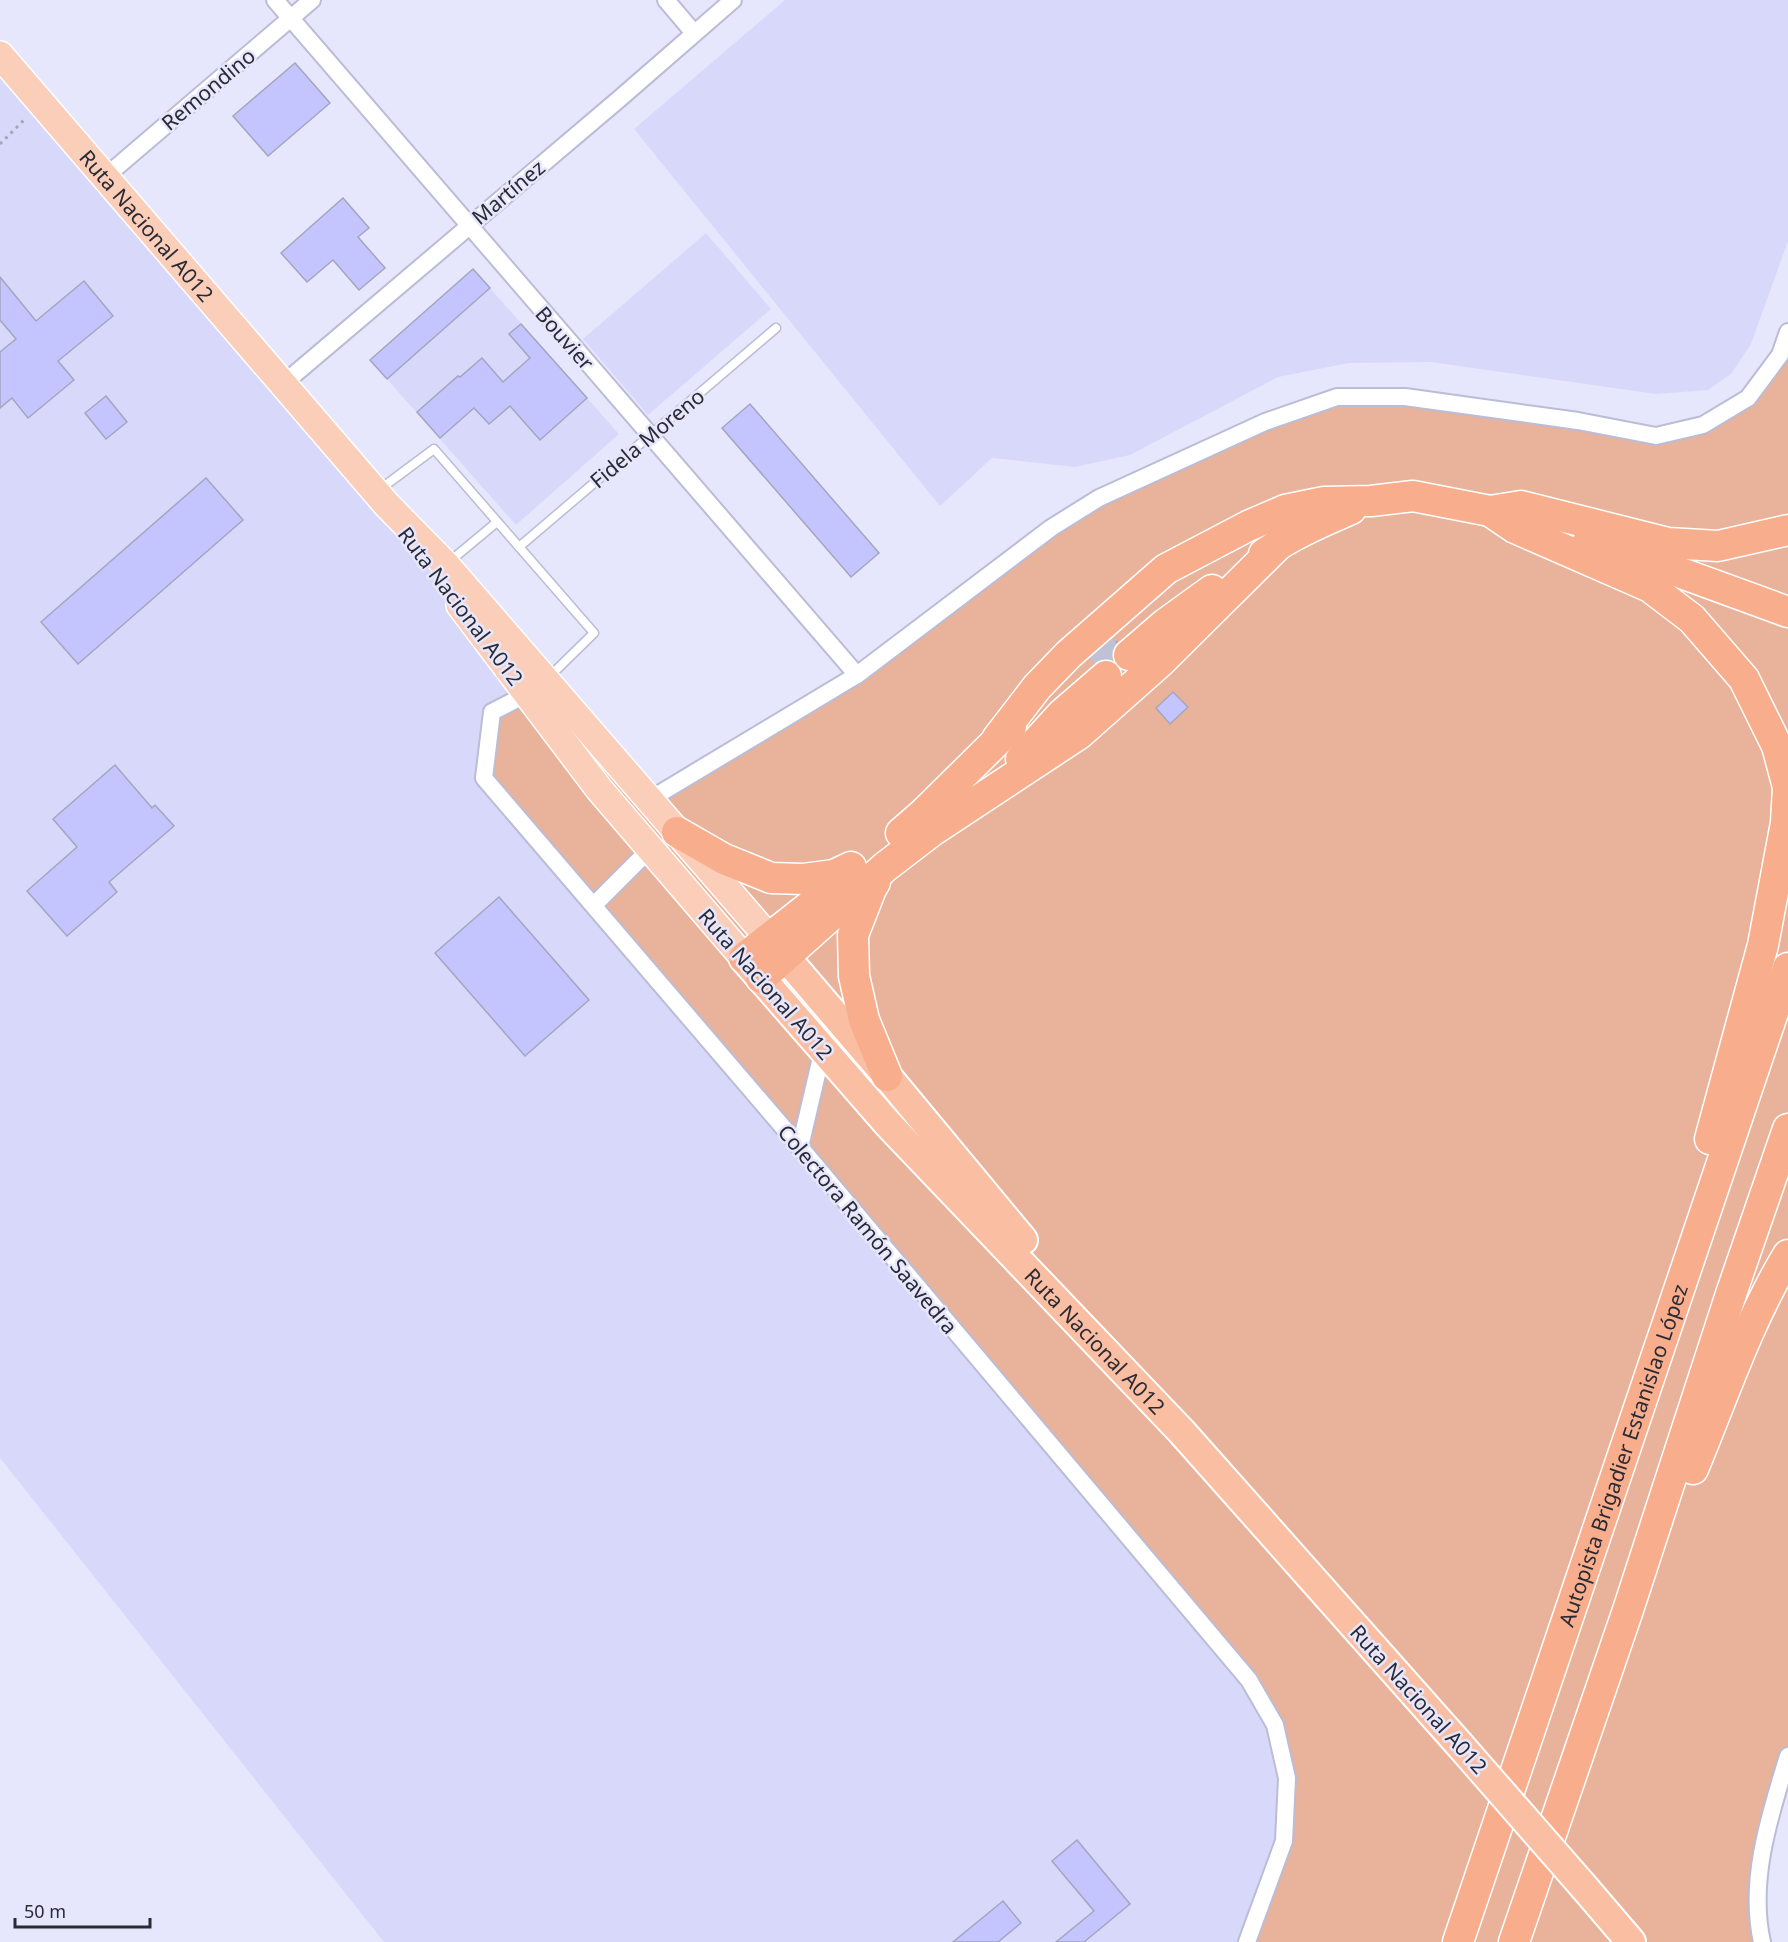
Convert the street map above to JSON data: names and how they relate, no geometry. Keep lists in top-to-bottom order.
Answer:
{
  "streets": {
    "highway": ["Ruta Nacional A012", "Autopista Brigadier Estanislao López"],
    "street": [
      "Remondino",
      "Martínez",
      "Bouvier",
      "Colectora Ramón Saavedra"
    ],
    "lane": ["Fidela Moreno"]
  },
  "crossings": [
    ["Remondino", "Ruta Nacional A012"],
    ["Remondino", "Bouvier"],
    ["Martínez", "Ruta Nacional A012"],
    ["Martínez", "Bouvier"],
    ["Ruta Nacional A012", "Colectora Ramón Saavedra"],
    ["Bouvier", "Fidela Moreno"]
  ],
  "scale_bar": "50 m"
}
